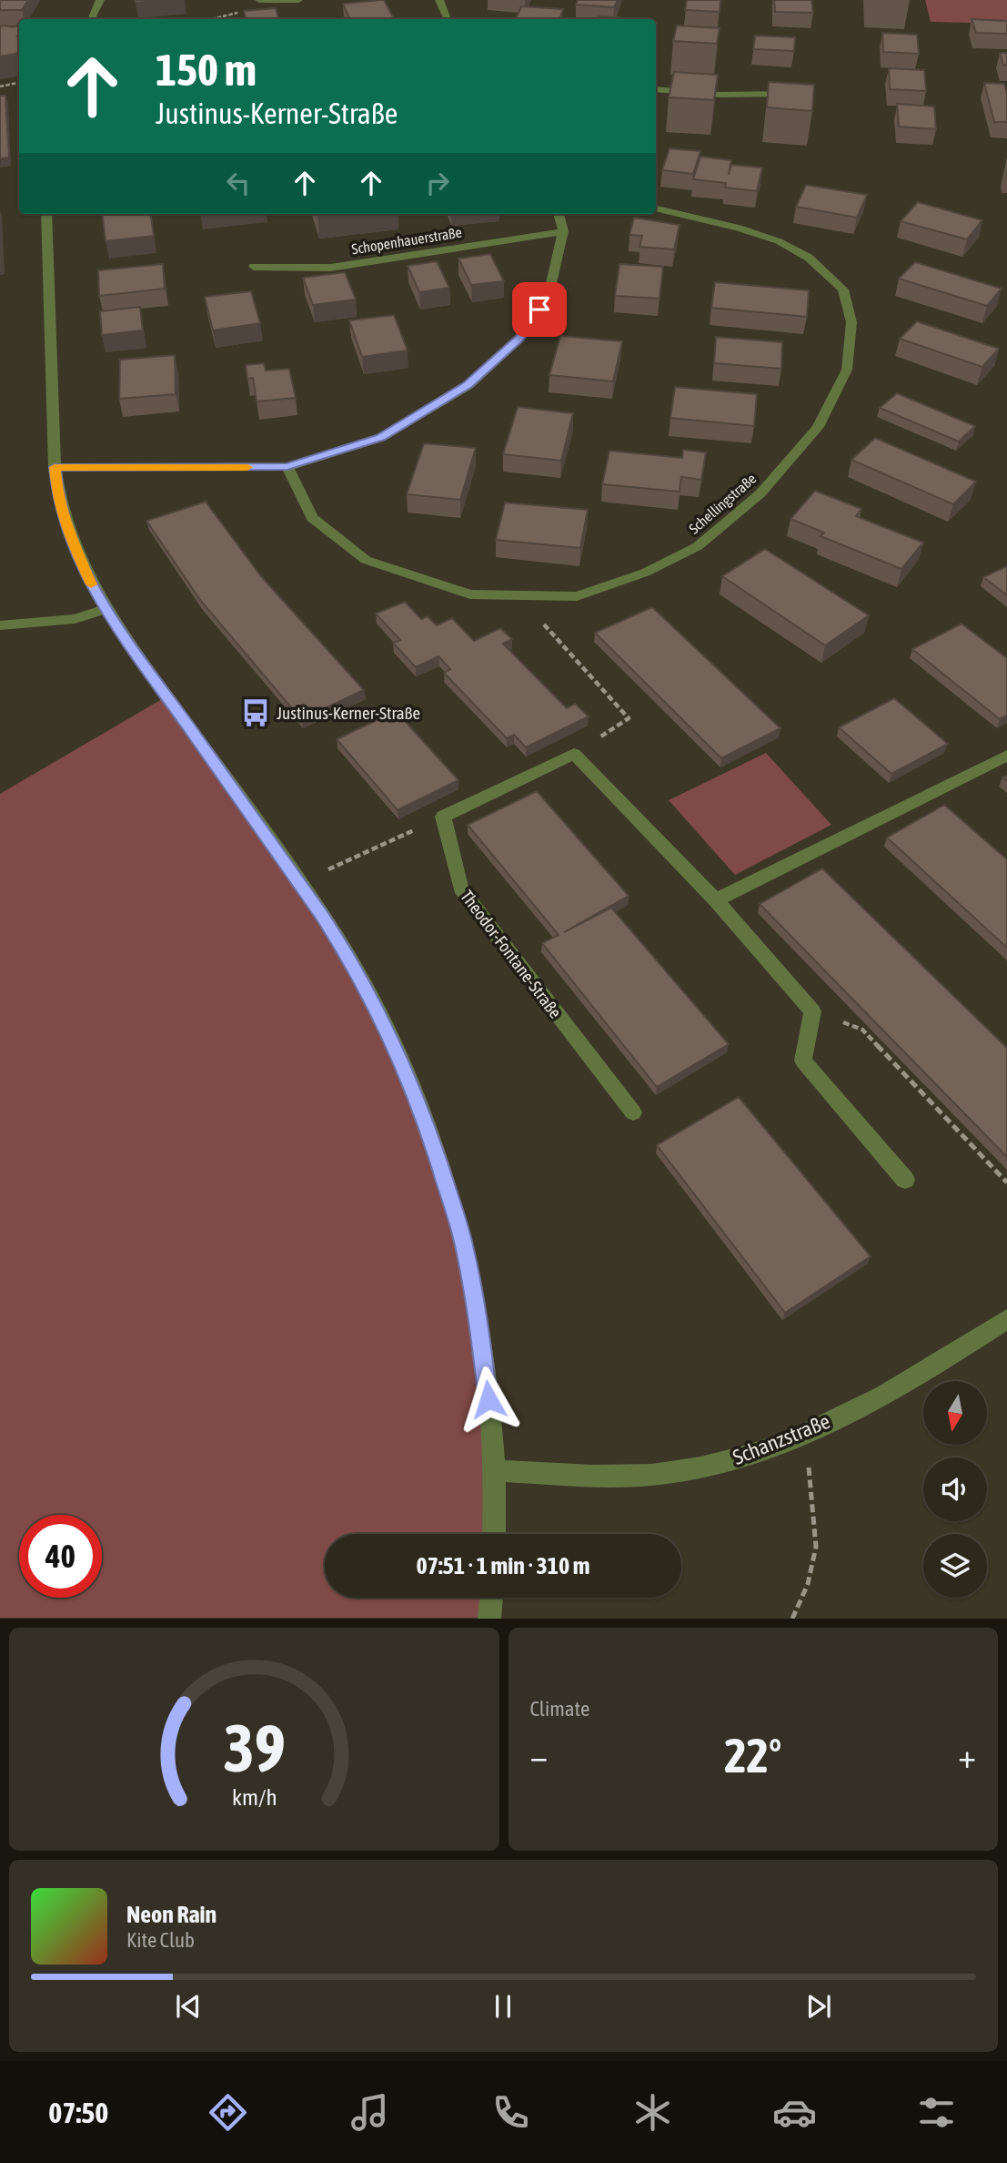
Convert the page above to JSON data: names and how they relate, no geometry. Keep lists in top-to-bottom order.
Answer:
{
  "streets": {
    "street": [
      "Schopenhauerstraße",
      "Schellingstraße",
      "Theodor-Fontane-Straße",
      "Schanzstraße"
    ]
  },
  "places": {
    "bus stop": ["Justinus-Kerner-Straße"]
  },
  "north": "bottom",
  "page": {
    "turn": ["150 m", "Justinus-Kerner-Straße"],
    "limit": "40",
    "trip": "07:51 · 1 min · 310 m",
    "tile": "Climate",
    "heat": ["−", "22°", "+"],
    "song": ["Neon Rain", "Kite Club"],
    "tabs": "07:50",
    "gauge": ["39", "km/h"]
  }
}
